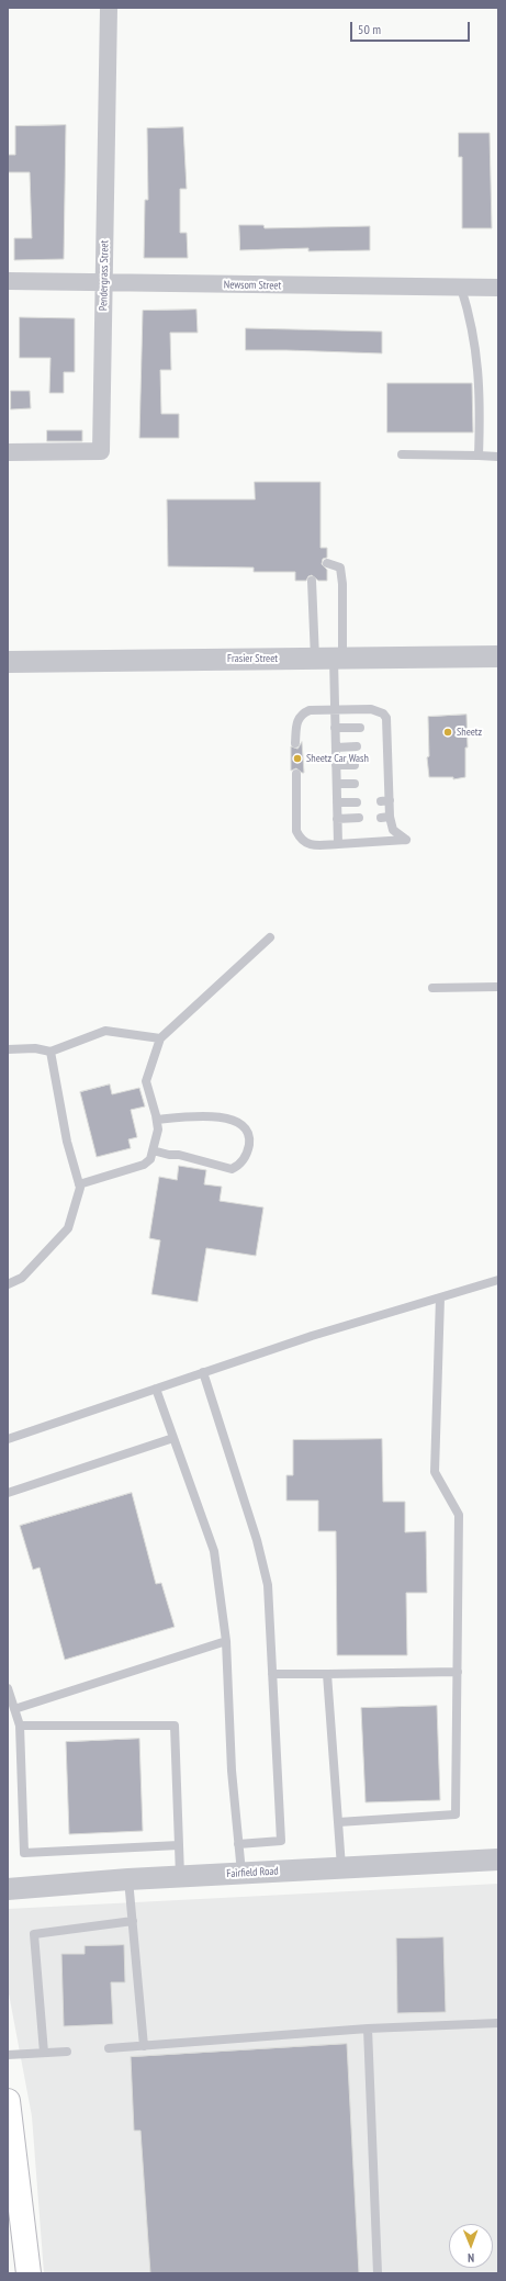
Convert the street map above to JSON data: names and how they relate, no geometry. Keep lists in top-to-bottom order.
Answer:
{
  "streets": {
    "street": [
      "Pendergrass Street",
      "Newsom Street",
      "Frasier Street",
      "Fairfield Road"
    ]
  },
  "crossings": [
    ["Pendergrass Street", "Newsom Street"]
  ],
  "places": ["Sheetz", "Sheetz Car Wash"],
  "scale_bar": "50 m",
  "north": "bottom"
}
